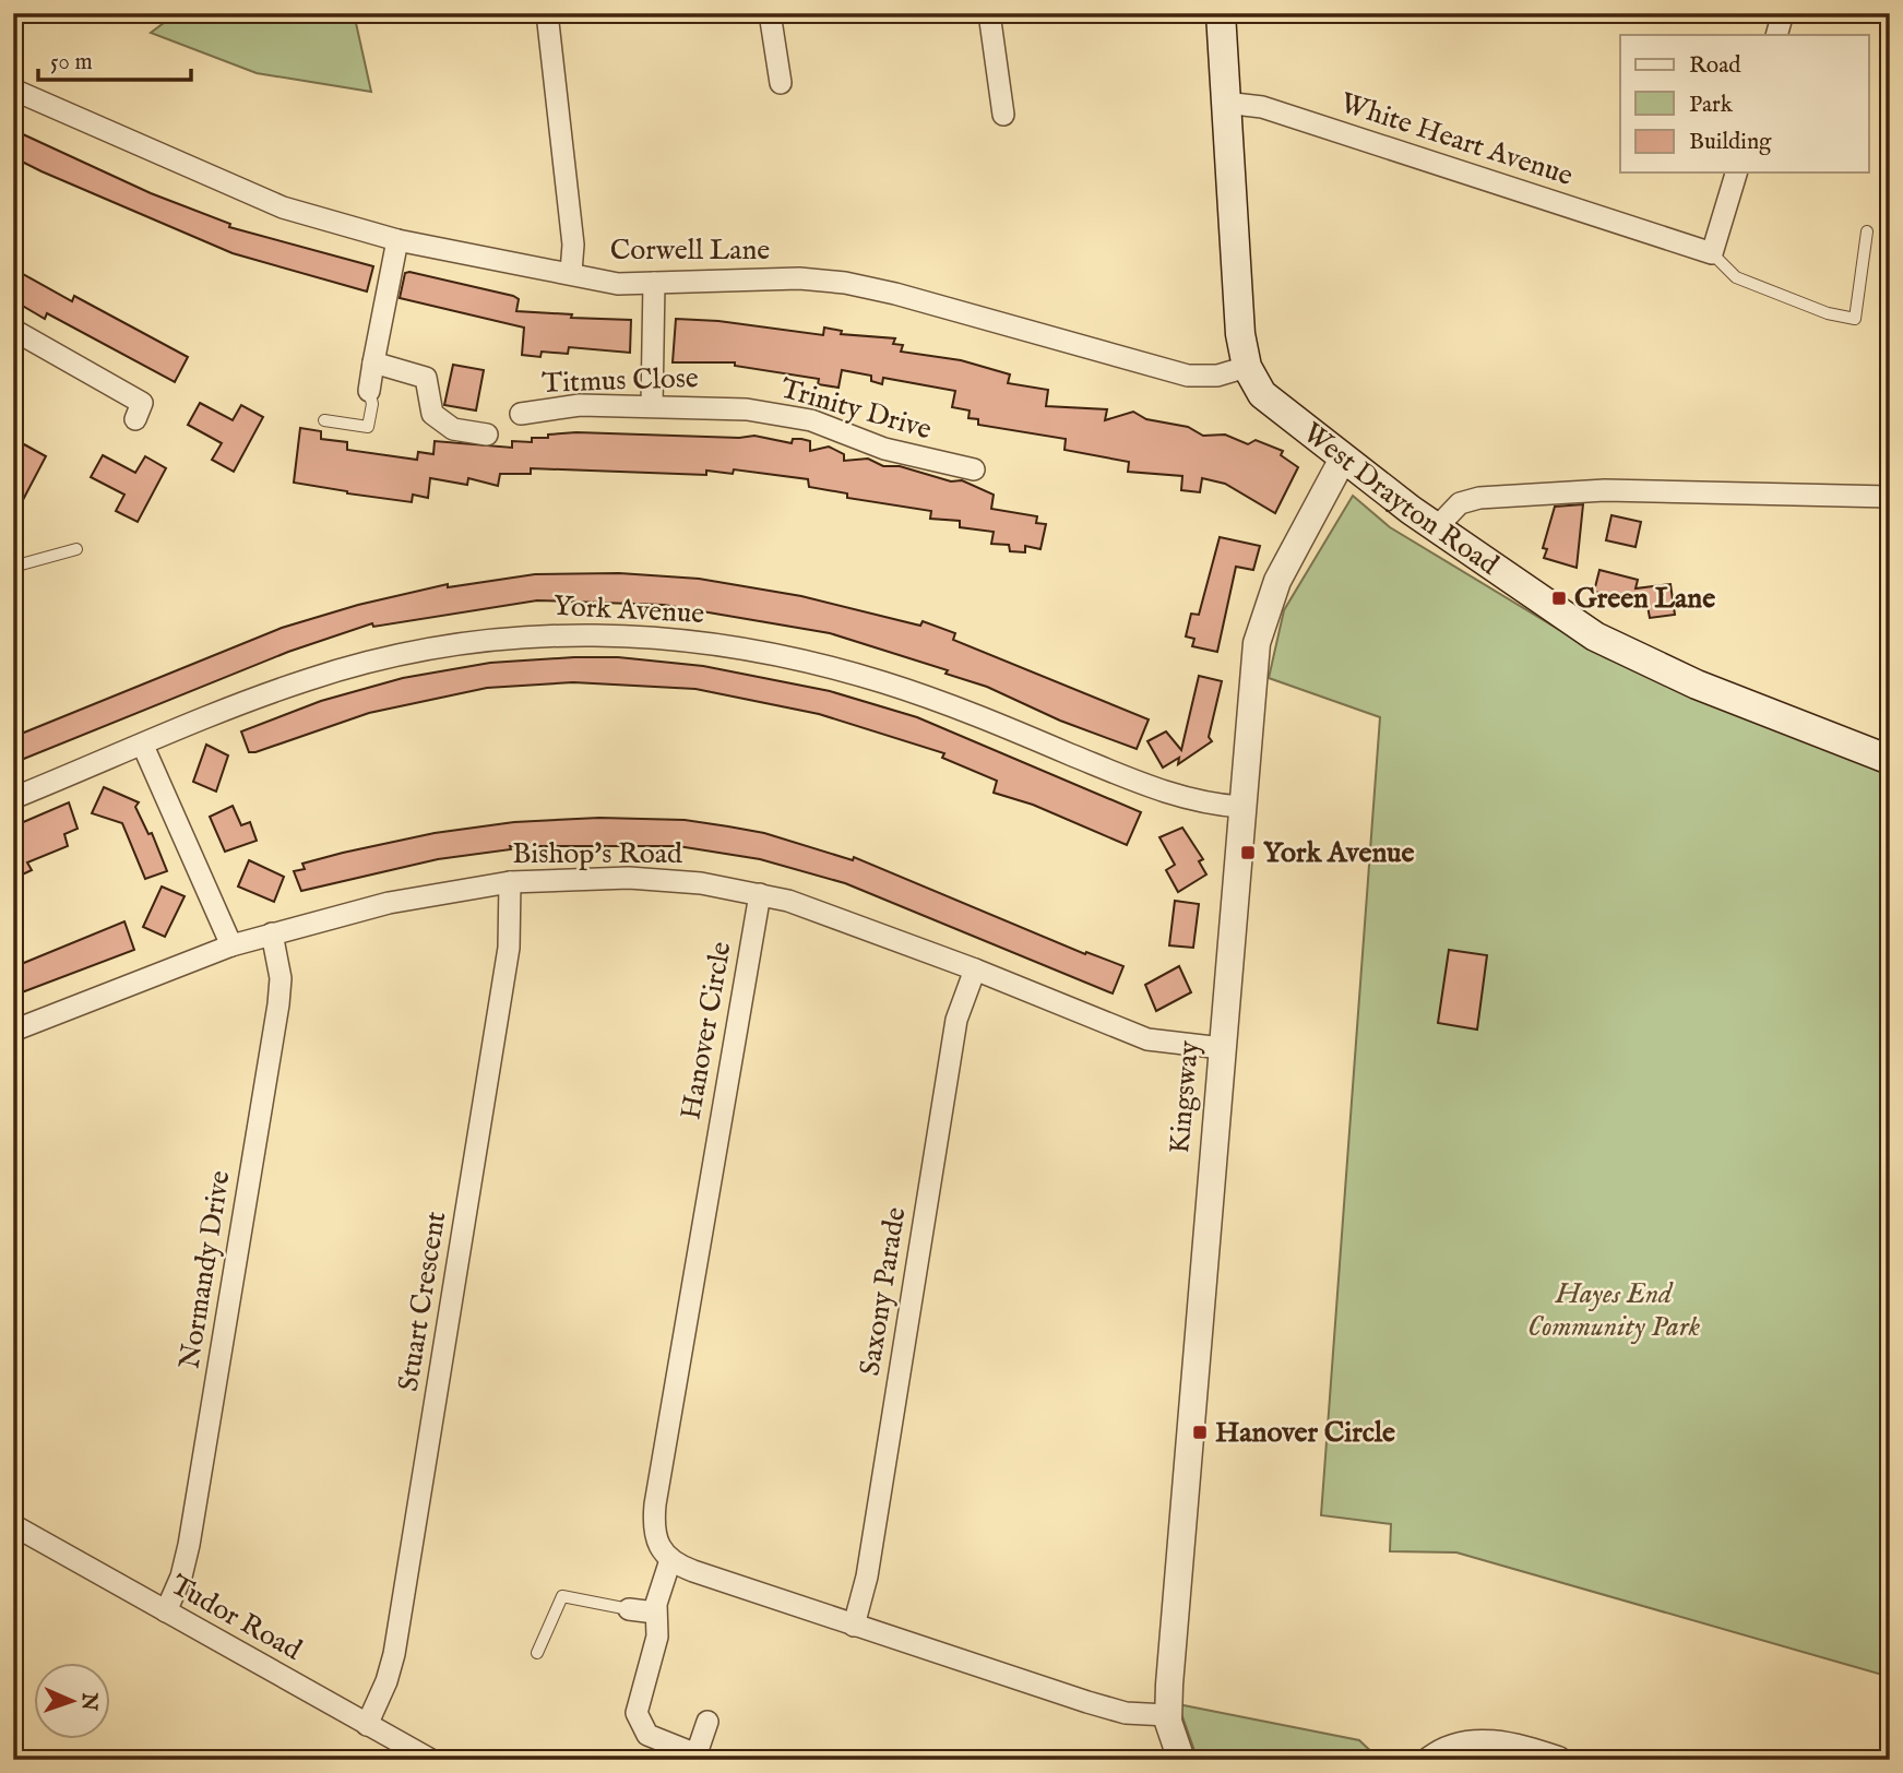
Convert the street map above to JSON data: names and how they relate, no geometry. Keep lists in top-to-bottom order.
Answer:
{
  "streets": {
    "main road": ["West Drayton Road"],
    "street": [
      "White Heart Avenue",
      "Corwell Lane",
      "Titmus Close",
      "Trinity Drive",
      "York Avenue",
      "Bishop's Road",
      "Hanover Circle",
      "Kingsway",
      "Normandy Drive",
      "Saxony Parade",
      "Stuart Crescent",
      "Tudor Road"
    ]
  },
  "crossings": [
    ["White Heart Avenue", "West Drayton Road"],
    ["Corwell Lane", "West Drayton Road"],
    ["Titmus Close", "Trinity Drive"],
    ["West Drayton Road", "Kingsway"],
    ["York Avenue", "Kingsway"],
    ["Bishop's Road", "Hanover Circle"],
    ["Bishop's Road", "Kingsway"],
    ["Bishop's Road", "Normandy Drive"],
    ["Bishop's Road", "Saxony Parade"],
    ["Bishop's Road", "Stuart Crescent"],
    ["Normandy Drive", "Tudor Road"],
    ["Stuart Crescent", "Tudor Road"]
  ],
  "parks": ["Hayes End Community Park"],
  "places": {
    "transit": ["Green Lane", "York Avenue", "Hanover Circle"]
  },
  "legend": ["Road", "Park", "Building"],
  "scale_bar": "50 m",
  "north": "right"
}
